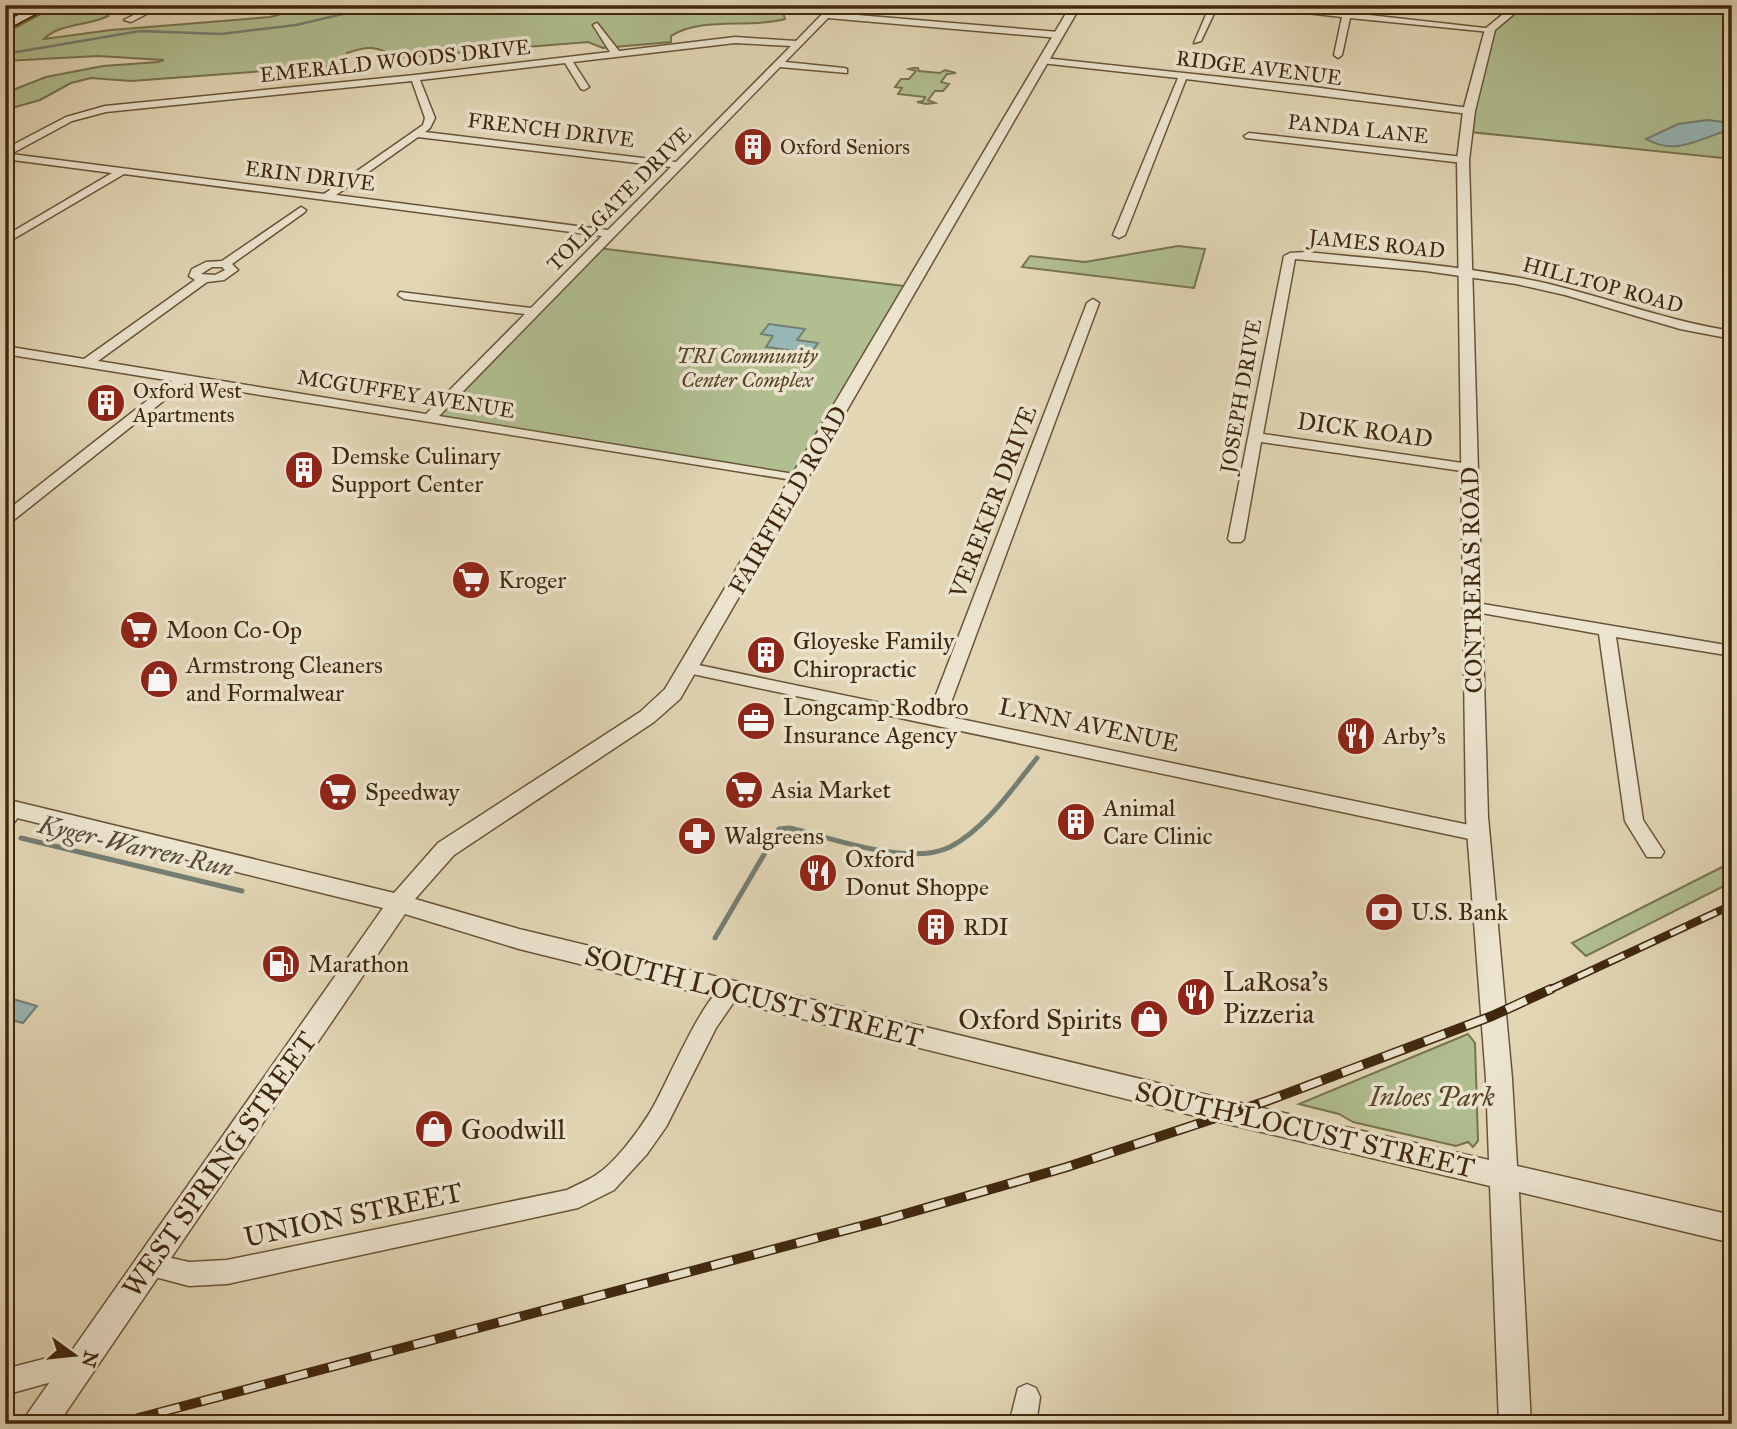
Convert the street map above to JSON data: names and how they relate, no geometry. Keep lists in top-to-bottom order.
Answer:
{
  "streets": {
    "street": [
      "EMERALD WOODS DRIVE",
      "RIDGE AVENUE",
      "PANDA LANE",
      "FRENCH DRIVE",
      "ERIN DRIVE",
      "TOLLGATE DRIVE",
      "JAMES ROAD",
      "HILLTOP ROAD",
      "MCGUFFEY AVENUE",
      "JOSEPH DRIVE",
      "DICK ROAD",
      "FAIRFIELD ROAD",
      "VEREKER DRIVE",
      "CONTRERAS ROAD",
      "LYNN AVENUE",
      "SOUTH LOCUST STREET",
      "WEST SPRING STREET",
      "UNION STREET"
    ]
  },
  "crossings": [
    ["EMERALD WOODS DRIVE", "ERIN DRIVE"],
    ["EMERALD WOODS DRIVE", "TOLLGATE DRIVE"],
    ["RIDGE AVENUE", "FAIRFIELD ROAD"],
    ["RIDGE AVENUE", "CONTRERAS ROAD"],
    ["PANDA LANE", "CONTRERAS ROAD"],
    ["FRENCH DRIVE", "TOLLGATE DRIVE"],
    ["ERIN DRIVE", "TOLLGATE DRIVE"],
    ["TOLLGATE DRIVE", "MCGUFFEY AVENUE"],
    ["JAMES ROAD", "HILLTOP ROAD"],
    ["JAMES ROAD", "JOSEPH DRIVE"],
    ["JAMES ROAD", "CONTRERAS ROAD"],
    ["HILLTOP ROAD", "CONTRERAS ROAD"],
    ["MCGUFFEY AVENUE", "FAIRFIELD ROAD"],
    ["JOSEPH DRIVE", "DICK ROAD"],
    ["DICK ROAD", "CONTRERAS ROAD"],
    ["FAIRFIELD ROAD", "LYNN AVENUE"],
    ["FAIRFIELD ROAD", "SOUTH LOCUST STREET"],
    ["FAIRFIELD ROAD", "WEST SPRING STREET"],
    ["VEREKER DRIVE", "LYNN AVENUE"],
    ["CONTRERAS ROAD", "LYNN AVENUE"],
    ["CONTRERAS ROAD", "SOUTH LOCUST STREET"],
    ["SOUTH LOCUST STREET", "WEST SPRING STREET"],
    ["SOUTH LOCUST STREET", "UNION STREET"],
    ["WEST SPRING STREET", "UNION STREET"]
  ],
  "water": ["Kyger-Warren Run"],
  "parks": ["TRI Community Center Complex", "Inloes Park"],
  "places": {
    "building": [
      "Oxford Seniors",
      "Oxford West Apartments",
      "Demske Culinary Support Center",
      "Gloyeske Family Chiropractic",
      "Animal Care Clinic",
      "RDI"
    ],
    "supermarket": [
      "Kroger",
      "Moon Co-Op",
      "Asia Market",
      "Speedway"
    ],
    "shop": ["Armstrong Cleaners and Formalwear", "Oxford Spirits", "Goodwill"],
    "office": ["Longcamp Rodbro Insurance Agency"],
    "restaurant": ["Arby's", "Oxford Donut Shoppe", "LaRosa's Pizzeria"],
    "pharmacy": ["Walgreens"],
    "bank": ["U.S. Bank"],
    "fuel station": ["Marathon"]
  },
  "north": "right"
}
